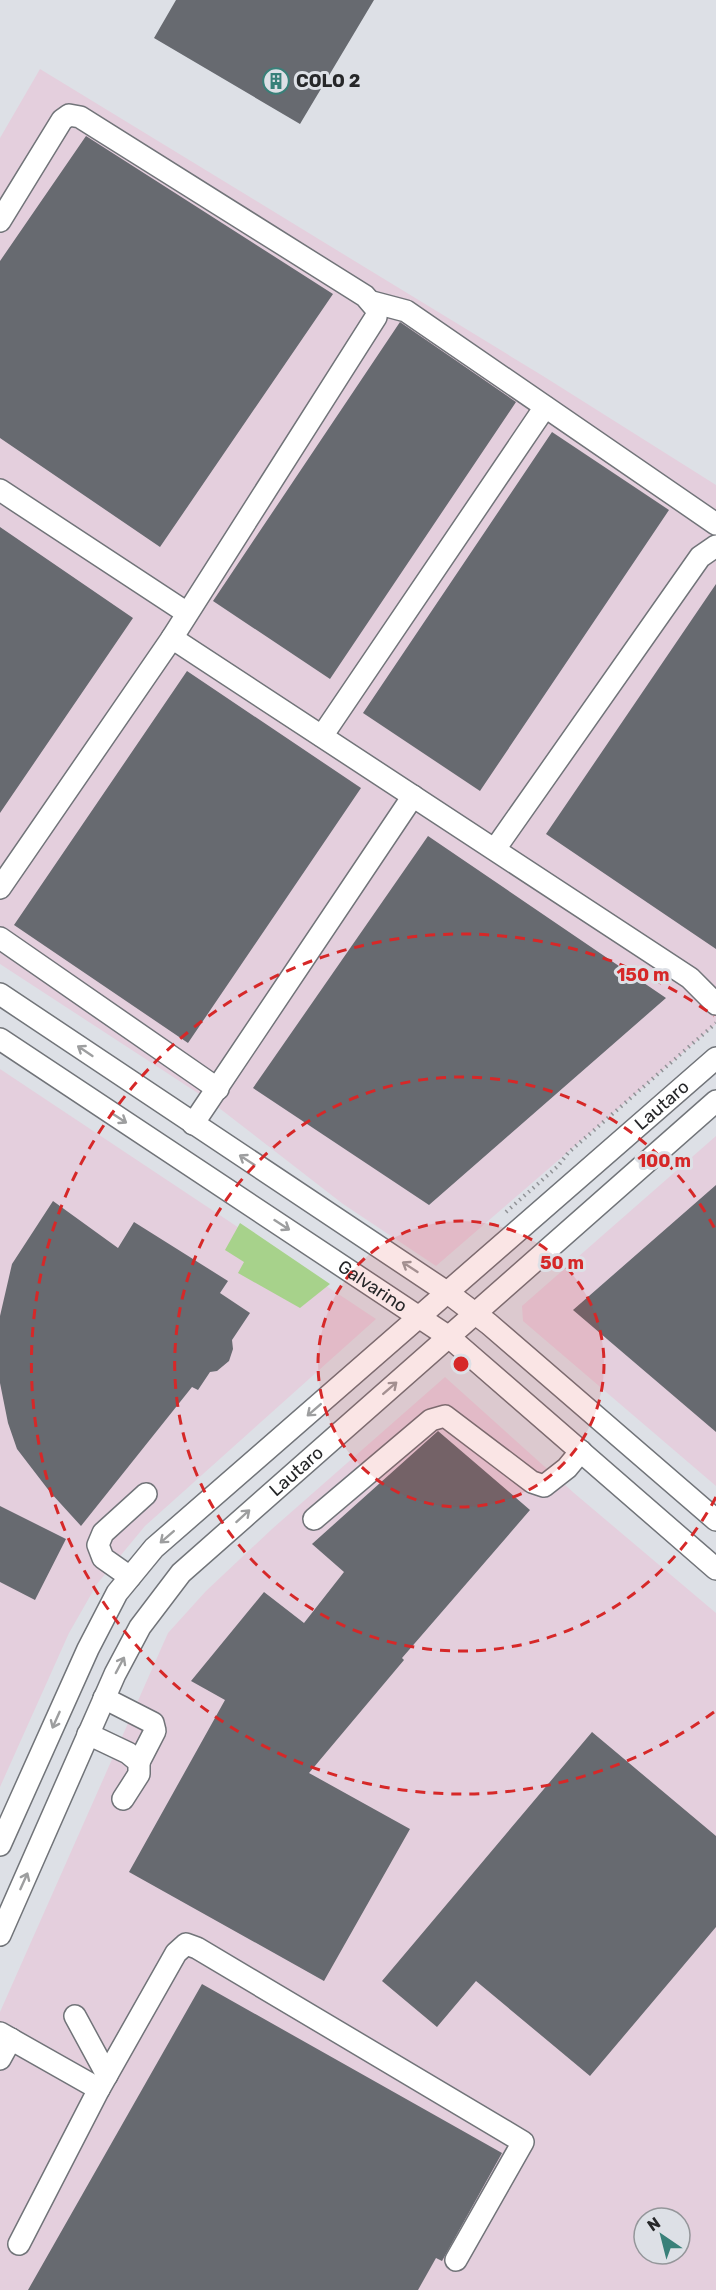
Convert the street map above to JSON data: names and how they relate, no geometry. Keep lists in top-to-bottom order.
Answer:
{
  "streets": {
    "street": ["Lautaro", "Galvarino"]
  },
  "crossings": [
    ["Lautaro", "Galvarino"]
  ],
  "places": {
    "building": ["COLO 2"]
  },
  "north": "top left",
  "rings": ["150 m", "100 m", "50 m"]
}
